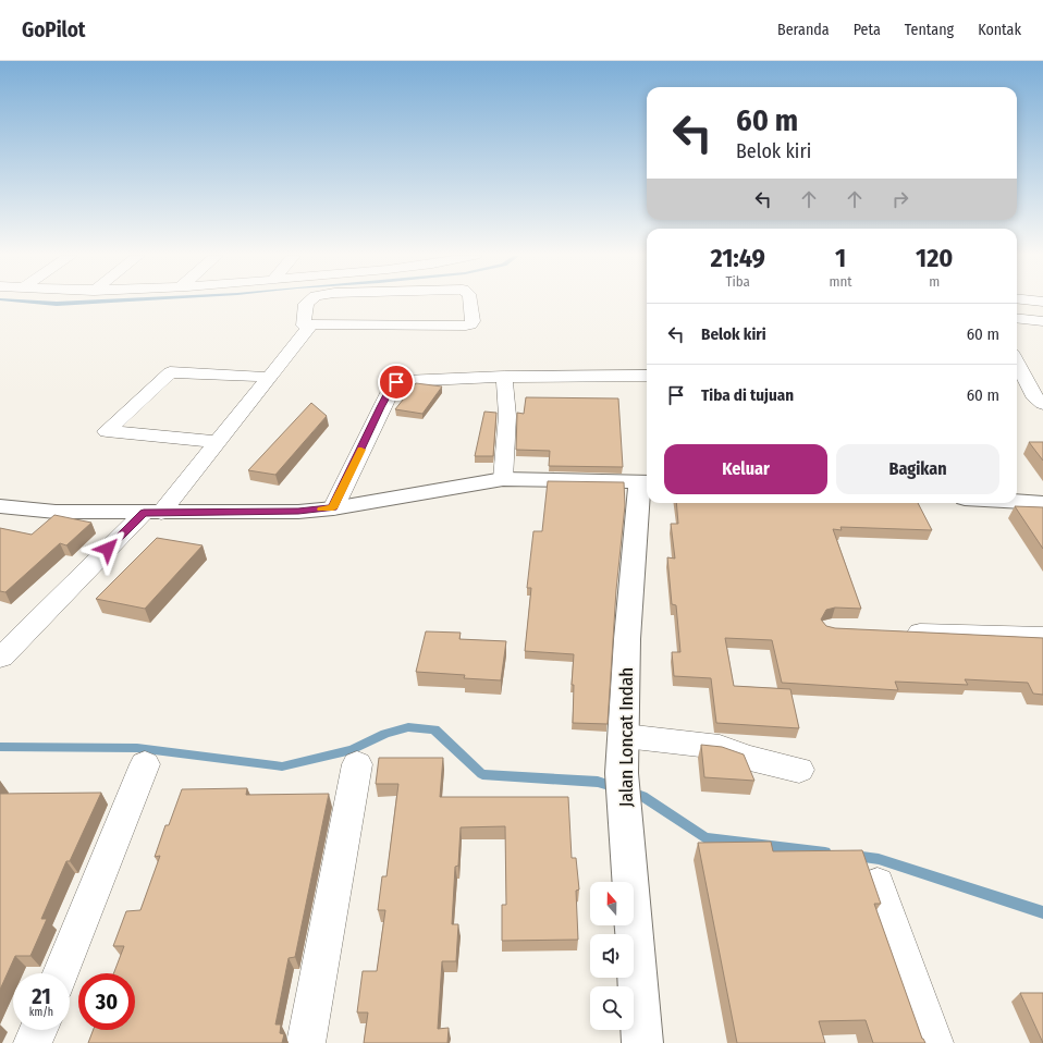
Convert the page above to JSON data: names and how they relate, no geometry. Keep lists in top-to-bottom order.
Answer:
{
  "streets": {
    "street": ["Jalan Loncat Indah"]
  },
  "north": "top",
  "page": {
    "header": "GoPilot",
    "nav": [
      "Beranda",
      "Peta",
      "Tentang",
      "Kontak"
    ],
    "turn": ["60 m", "Belok kiri"],
    "eta": [
      "21:49",
      "Tiba",
      "1",
      "mnt",
      "120",
      "m"
    ],
    "list": [
      {
        "name": "Belok kiri",
        "value": "60 m"
      },
      {
        "name": "Tiba di tujuan",
        "value": "60 m"
      }
    ],
    "buttons": ["Keluar", "Bagikan"],
    "speed": "21 km/h",
    "limit": "30"
  }
}
